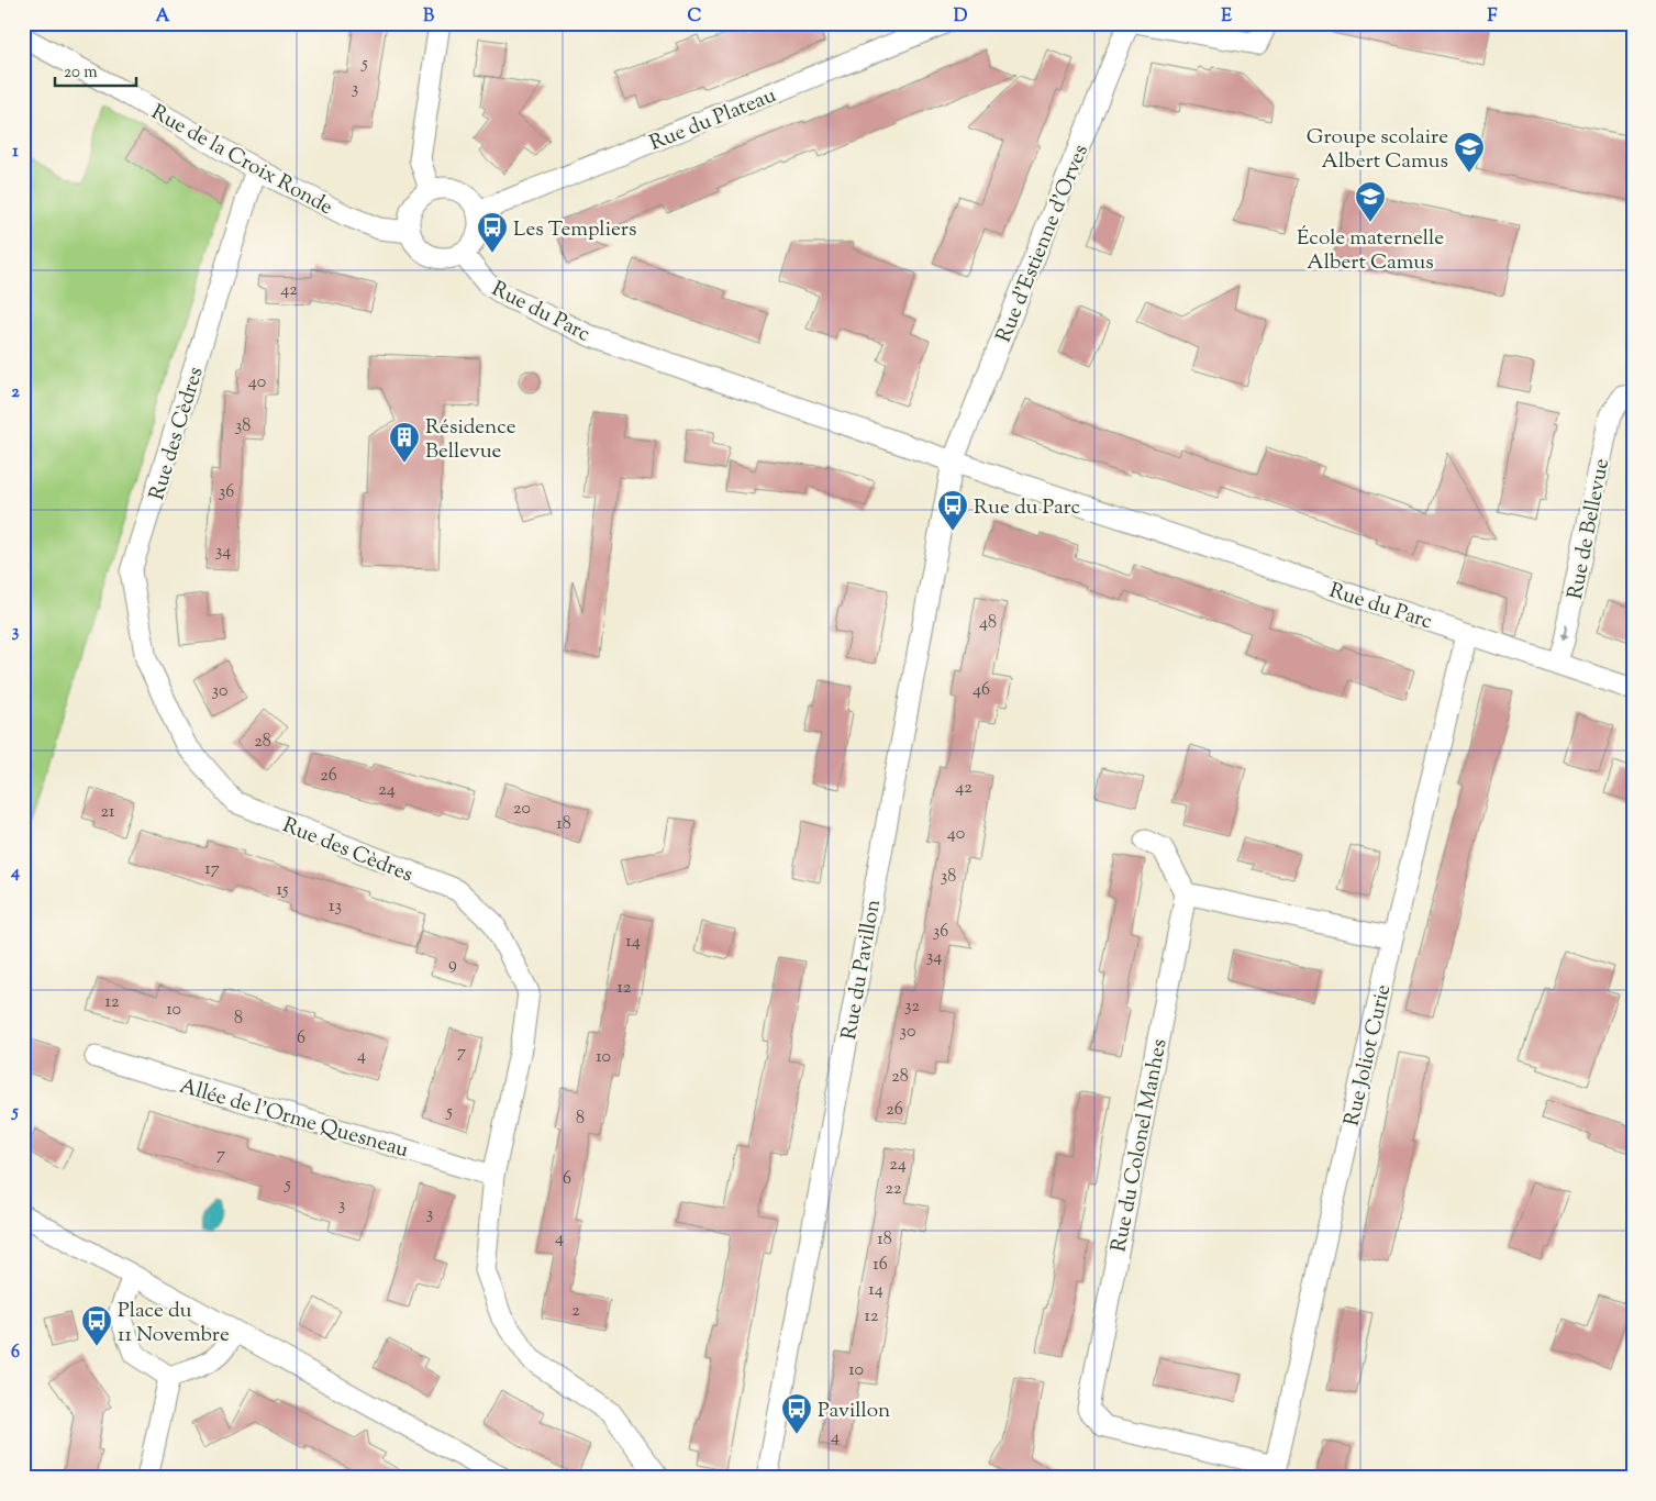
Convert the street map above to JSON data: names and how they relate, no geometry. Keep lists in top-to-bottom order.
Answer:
{
  "streets": {
    "street": [
      "Rue du Plateau",
      "Rue de la Croix Ronde",
      "Rue d'Estienne d'Orves",
      "Rue du Parc",
      "Rue des Cèdres",
      "Rue de Bellevue",
      "Rue du Pavillon",
      "Rue Joliot Curie",
      "Allée de l'Orme Quesneau",
      "Rue du Colonel Manhes"
    ]
  },
  "crossings": [
    ["Rue du Plateau", "Rue de la Croix Ronde"],
    ["Rue du Plateau", "Rue du Parc"],
    ["Rue de la Croix Ronde", "Rue du Parc"],
    ["Rue de la Croix Ronde", "Rue des Cèdres"],
    ["Rue d'Estienne d'Orves", "Rue du Parc"],
    ["Rue d'Estienne d'Orves", "Rue du Pavillon"],
    ["Rue du Parc", "Rue de Bellevue"],
    ["Rue du Parc", "Rue du Pavillon"],
    ["Rue du Parc", "Rue Joliot Curie"],
    ["Rue des Cèdres", "Allée de l'Orme Quesneau"],
    ["Rue Joliot Curie", "Rue du Colonel Manhes"]
  ],
  "one_way": ["Rue de Bellevue"],
  "places": {
    "school or university": ["Groupe scolaire Albert Camus", "École maternelle Albert Camus"],
    "bus stop": [
      "Les Templiers",
      "Rue du Parc",
      "Place du 11 Novembre",
      "Pavillon"
    ],
    "building": ["Résidence Bellevue"]
  },
  "house_numbers": [
    "5",
    "3",
    "42",
    "40",
    "38",
    "36",
    "34",
    "48",
    "46",
    "30",
    "28",
    "26",
    "42",
    "24",
    "20",
    "21",
    "18",
    "40",
    "17",
    "38",
    "15",
    "13",
    "36",
    "14",
    "34",
    "9",
    "12",
    "12",
    "32",
    "10",
    "8",
    "30",
    "6",
    "7",
    "4",
    "10",
    "28",
    "26",
    "5",
    "8",
    "7",
    "24",
    "6",
    "5",
    "22",
    "3",
    "3",
    "4",
    "18",
    "16",
    "14",
    "2",
    "12",
    "10",
    "4"
  ],
  "scale_bar": "20 m",
  "grid": {
    "columns": [
      "A",
      "B",
      "C",
      "D",
      "E",
      "F"
    ],
    "rows": [
      "1",
      "2",
      "3",
      "4",
      "5",
      "6"
    ]
  }
}
